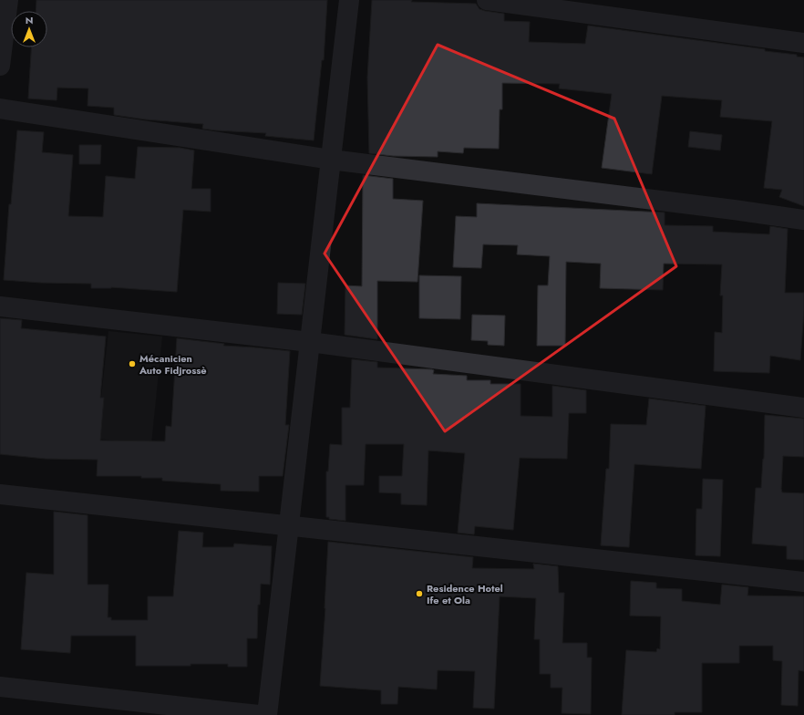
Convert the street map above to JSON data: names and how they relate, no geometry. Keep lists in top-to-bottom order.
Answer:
{
  "places": ["Mécanicien Auto Fidjrossè", "Residence Hotel Ife et Ola"],
  "north": "top"
}
